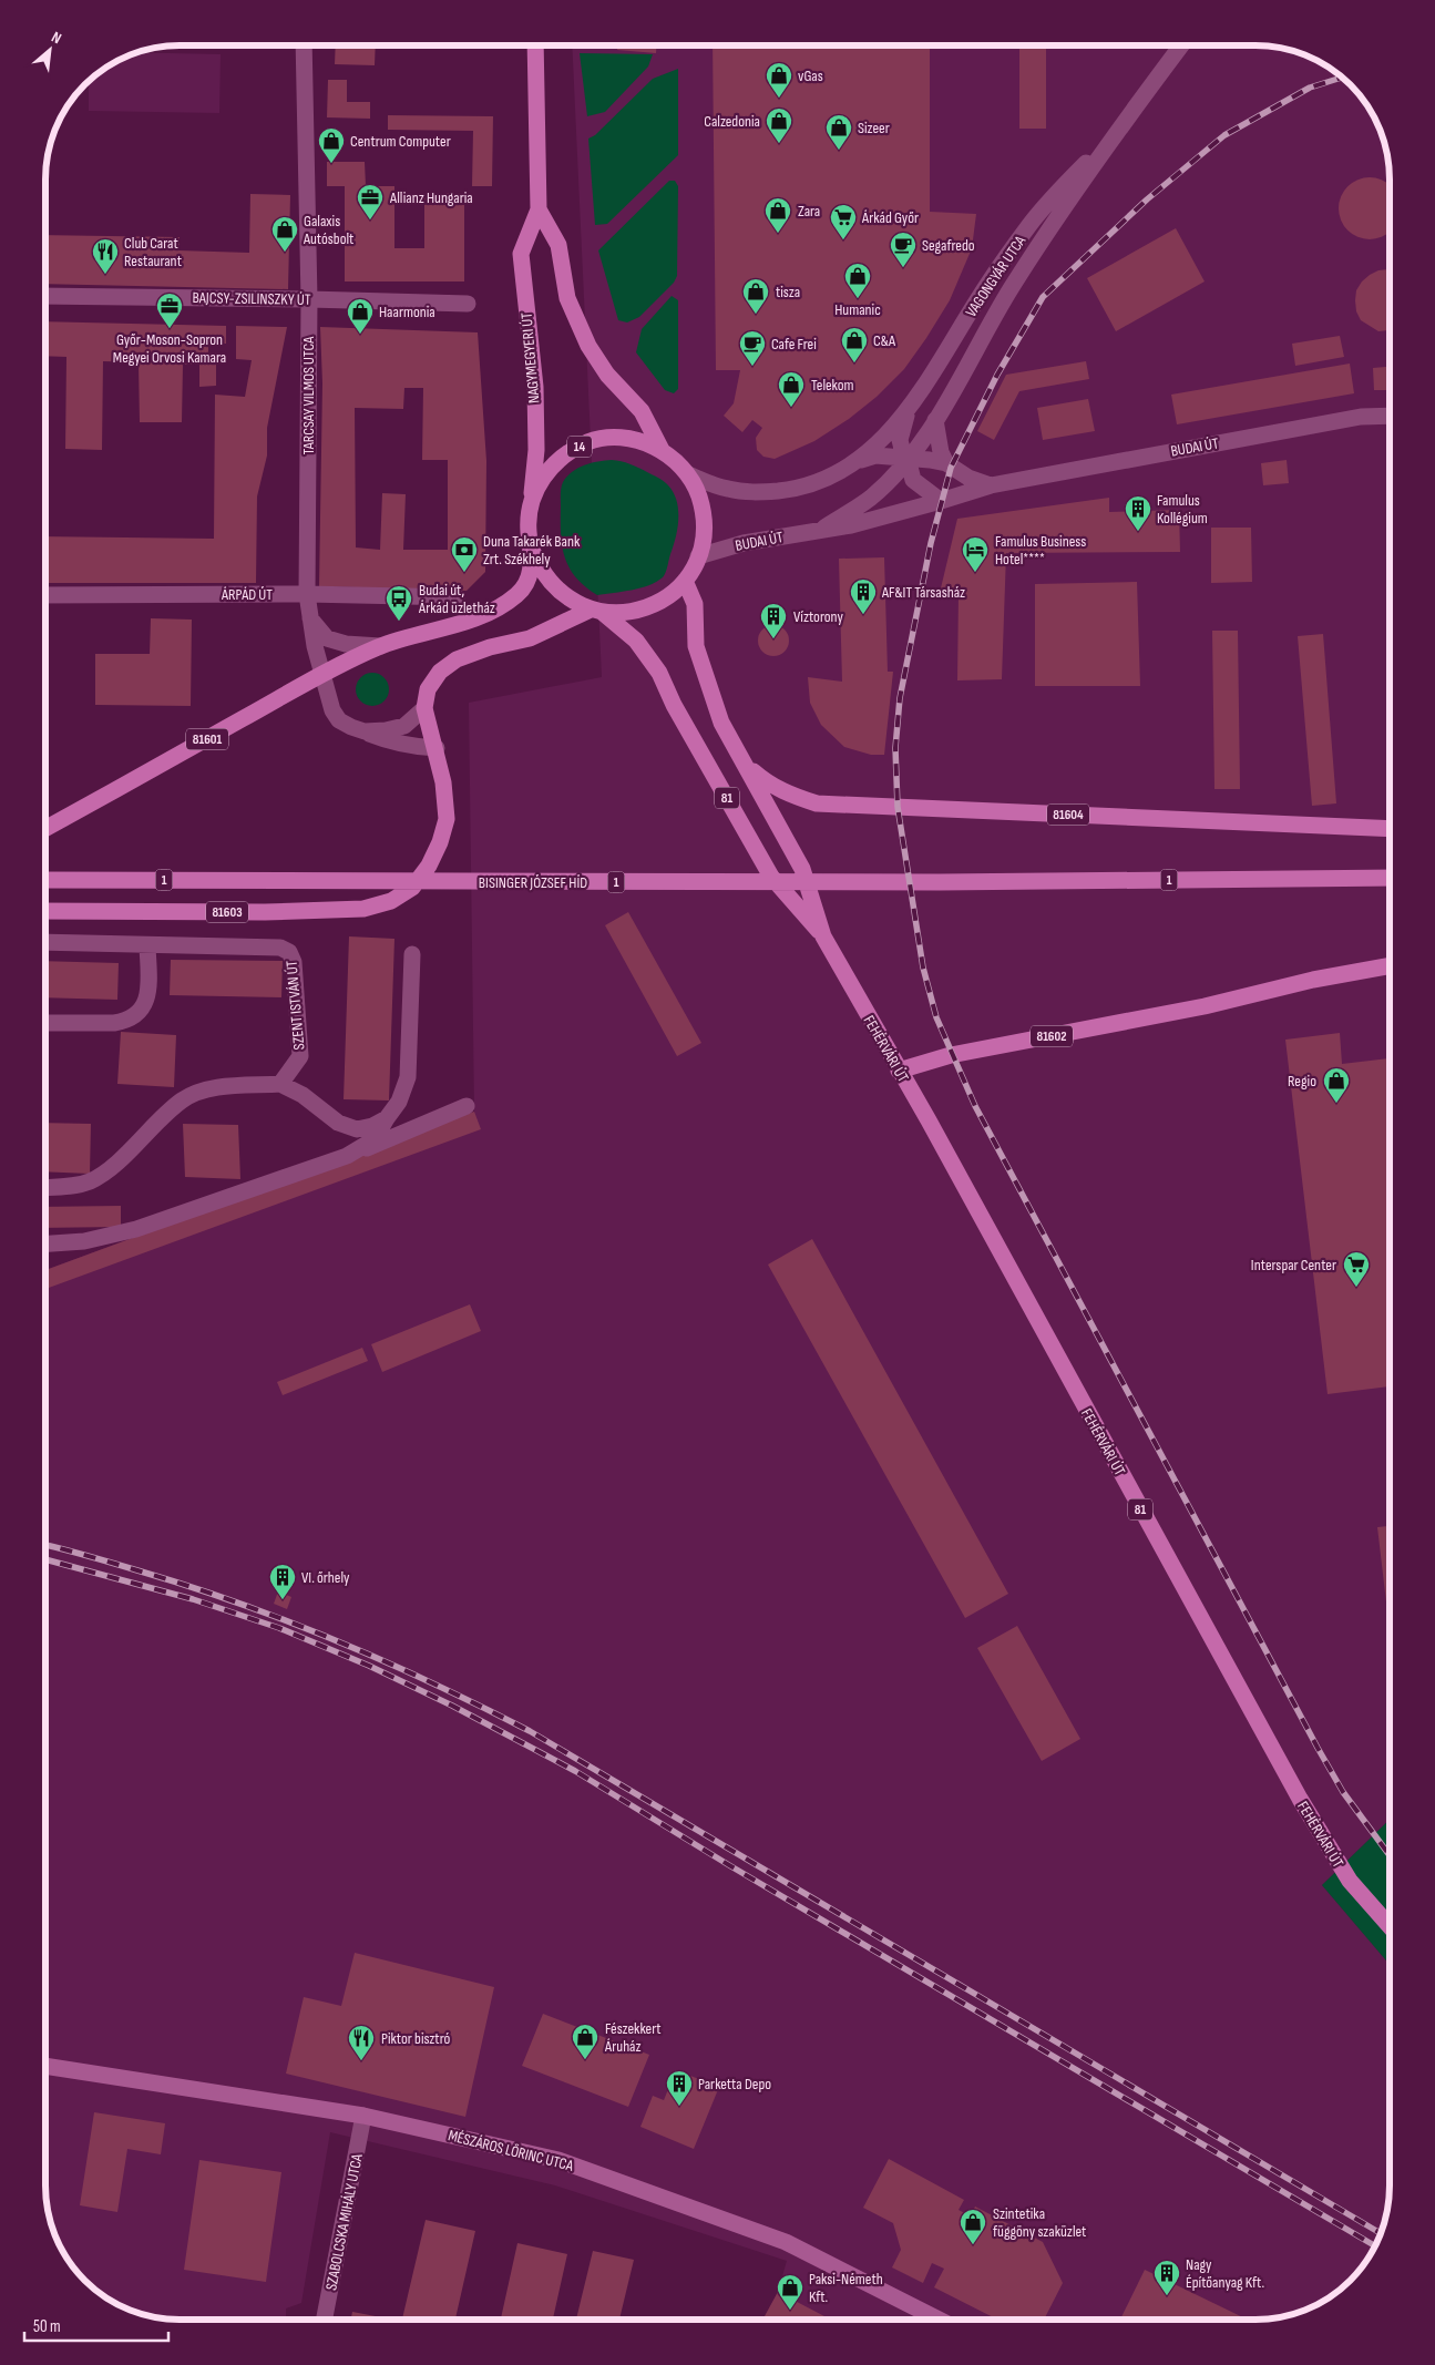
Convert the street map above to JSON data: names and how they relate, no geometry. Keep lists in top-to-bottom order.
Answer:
{
  "streets": {
    "main road": [
      "NAGYMEGYERI ÚT",
      "14",
      "81601",
      "81",
      "81604",
      "1",
      "BISINGER JÓZSEF HÍD",
      "81603",
      "81602",
      "FEHÉRVÁRI ÚT"
    ],
    "street": [
      "VAGONGYÁR UTCA",
      "BAJCSY-ZSILINSZKY ÚT",
      "TARCSAY VILMOS UTCA",
      "BUDAI ÚT",
      "ÁRPÁD ÚT",
      "SZENT ISTVÁN ÚT",
      "MÉSZÁROS LŐRINC UTCA",
      "SZABOLCSKA MIHÁLY UTCA"
    ]
  },
  "crossings": [
    ["VAGONGYÁR UTCA", "BUDAI ÚT"],
    ["BAJCSY-ZSILINSZKY ÚT", "TARCSAY VILMOS UTCA"],
    ["NAGYMEGYERI ÚT", "14"],
    ["NAGYMEGYERI ÚT", "BUDAI ÚT"],
    ["NAGYMEGYERI ÚT", "81601"],
    ["NAGYMEGYERI ÚT", "FEHÉRVÁRI ÚT"],
    ["TARCSAY VILMOS UTCA", "ÁRPÁD ÚT"],
    ["TARCSAY VILMOS UTCA", "81601"],
    ["TARCSAY VILMOS UTCA", "81603"],
    ["14", "BUDAI ÚT"],
    ["14", "81601"],
    ["14", "FEHÉRVÁRI ÚT"],
    ["BUDAI ÚT", "81601"],
    ["BUDAI ÚT", "FEHÉRVÁRI ÚT"],
    ["81601", "FEHÉRVÁRI ÚT"],
    ["81604", "FEHÉRVÁRI ÚT"],
    ["81602", "FEHÉRVÁRI ÚT"],
    ["MÉSZÁROS LŐRINC UTCA", "SZABOLCSKA MIHÁLY UTCA"]
  ],
  "places": {
    "shop": [
      "vGas",
      "Calzedonia",
      "Sizeer",
      "Centrum Computer",
      "Zara",
      "Galaxis Autósbolt",
      "Humanic",
      "tisza",
      "Haarmonia",
      "C&A",
      "Telekom",
      "Regio",
      "Fészekkert Áruház",
      "Szintetika függöny szaküzlet",
      "Paksi-Németh Kft."
    ],
    "office": ["Allianz Hungaria", "Győr-Moson-Sopron Megyei Orvosi Kamara"],
    "supermarket": ["Árkád Győr", "Interspar Center"],
    "cafe": ["Segafredo", "Cafe Frei"],
    "restaurant": ["Club Carat Restaurant", "Piktor bisztró"],
    "building": [
      "Famulus Kollégium",
      "AF&IT Társasház",
      "Víztorony",
      "VI. őrhely",
      "Parketta Depo",
      "Nagy Építőanyag Kft."
    ],
    "bank": ["Duna Takarék Bank Zrt. Székhely"],
    "hotel": ["Famulus Business Hotel****"],
    "bus stop": ["Budai út, Árkád üzletház"]
  },
  "scale_bar": "50 m",
  "north": "top right"
}
